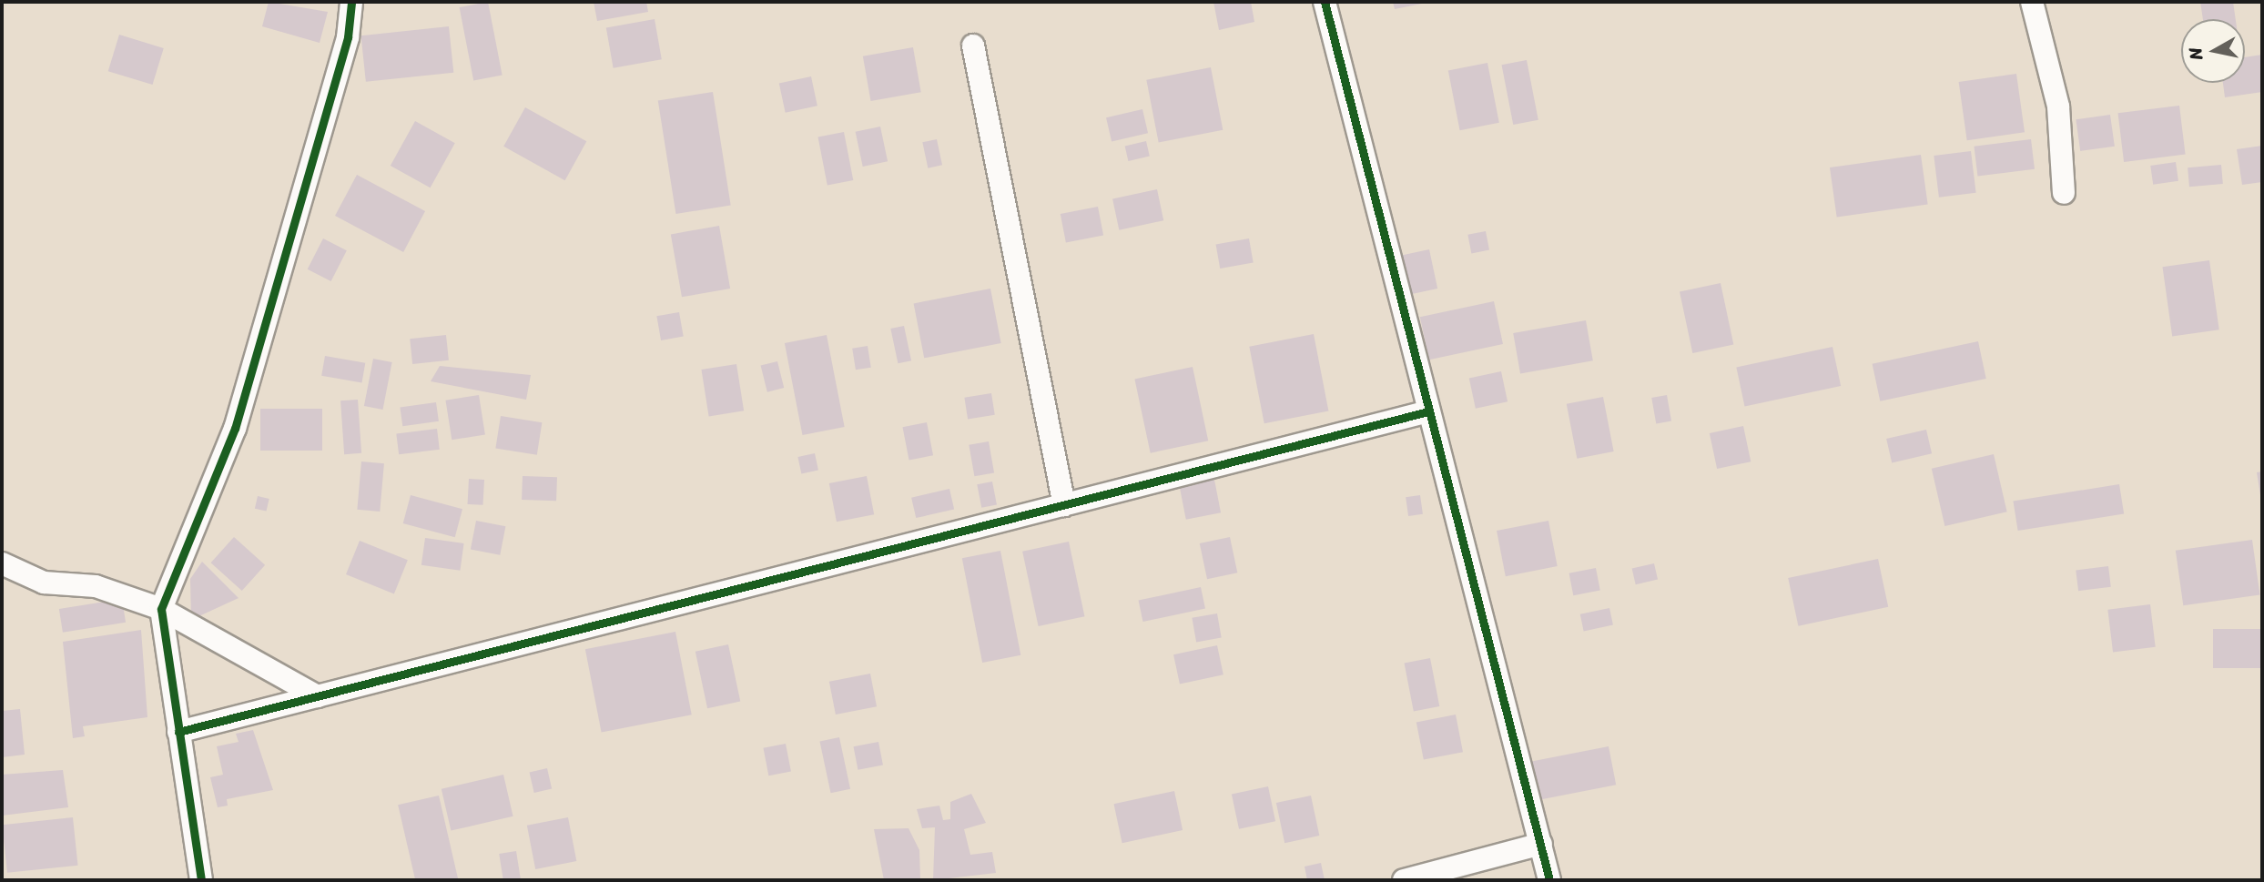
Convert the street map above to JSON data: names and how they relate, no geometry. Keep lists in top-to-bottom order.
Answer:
{
  "north": "left"
}
